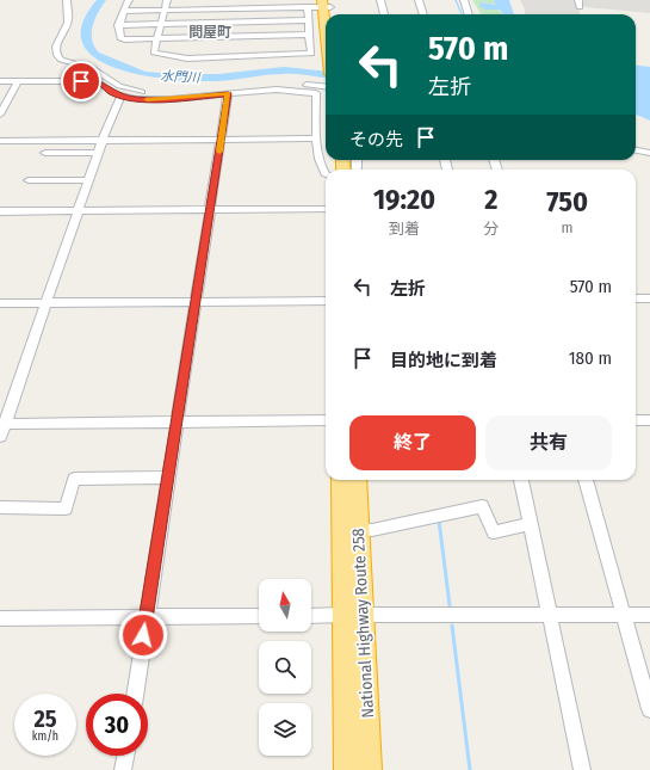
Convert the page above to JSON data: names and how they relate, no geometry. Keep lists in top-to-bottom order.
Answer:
{
  "streets": {
    "highway": ["National Highway Route 258"]
  },
  "districts": ["問屋町"],
  "water": ["水門川"],
  "north": "top",
  "page": {
    "turn": ["570 m", "左折"],
    "then": "その先",
    "eta": [
      "19:20",
      "到着",
      "2",
      "分",
      "750",
      "m"
    ],
    "list": [
      {
        "name": "左折",
        "value": "570 m"
      },
      {
        "name": "目的地に到着",
        "value": "180 m"
      }
    ],
    "buttons": ["終了", "共有"],
    "speed": "25 km/h",
    "limit": "30"
  }
}
